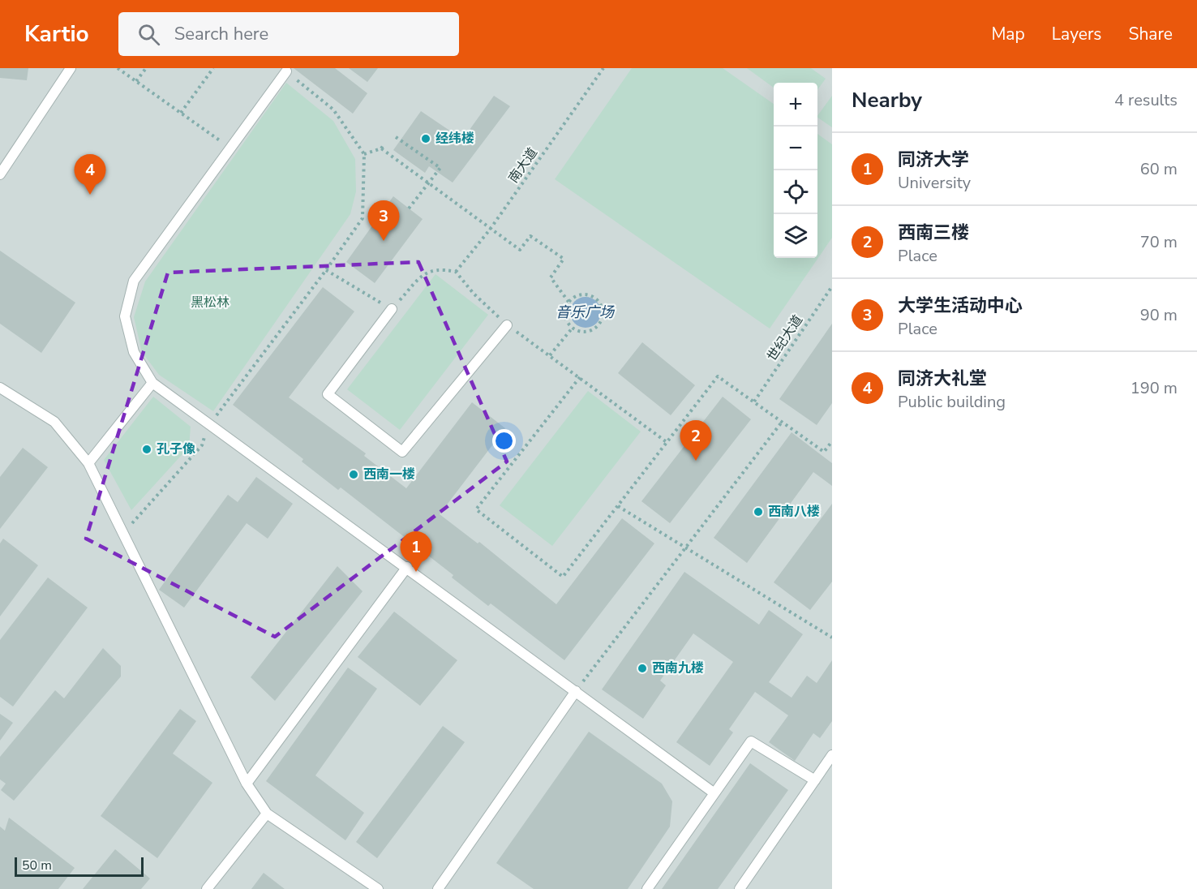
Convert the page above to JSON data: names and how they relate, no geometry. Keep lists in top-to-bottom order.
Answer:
{
  "streets": {
    "path": ["南大道", "世纪大道"]
  },
  "water": ["音乐广场"],
  "parks": ["黑松林"],
  "places": [
    "经纬楼",
    "孔子像",
    "西南一楼",
    "西南八楼",
    "西南九楼"
  ],
  "scale_bar": "50 m",
  "page": {
    "header": "Kartio",
    "search": "Search here",
    "nav": ["Map", "Layers", "Share"],
    "heading": ["Nearby", "4 results"],
    "map_buttons": ["+", "−"],
    "list": [
      {
        "mark": "1",
        "name": "同济大学",
        "note": "University",
        "value": "60 m"
      },
      {
        "mark": "2",
        "name": "西南三楼",
        "note": "Place",
        "value": "70 m"
      },
      {
        "mark": "3",
        "name": "大学生活动中心",
        "note": "Place",
        "value": "90 m"
      },
      {
        "mark": "4",
        "name": "同济大礼堂",
        "note": "Public building",
        "value": "190 m"
      }
    ],
    "pins": [
      "4",
      "3",
      "2",
      "1"
    ],
    "scale": "50 m"
  }
}
